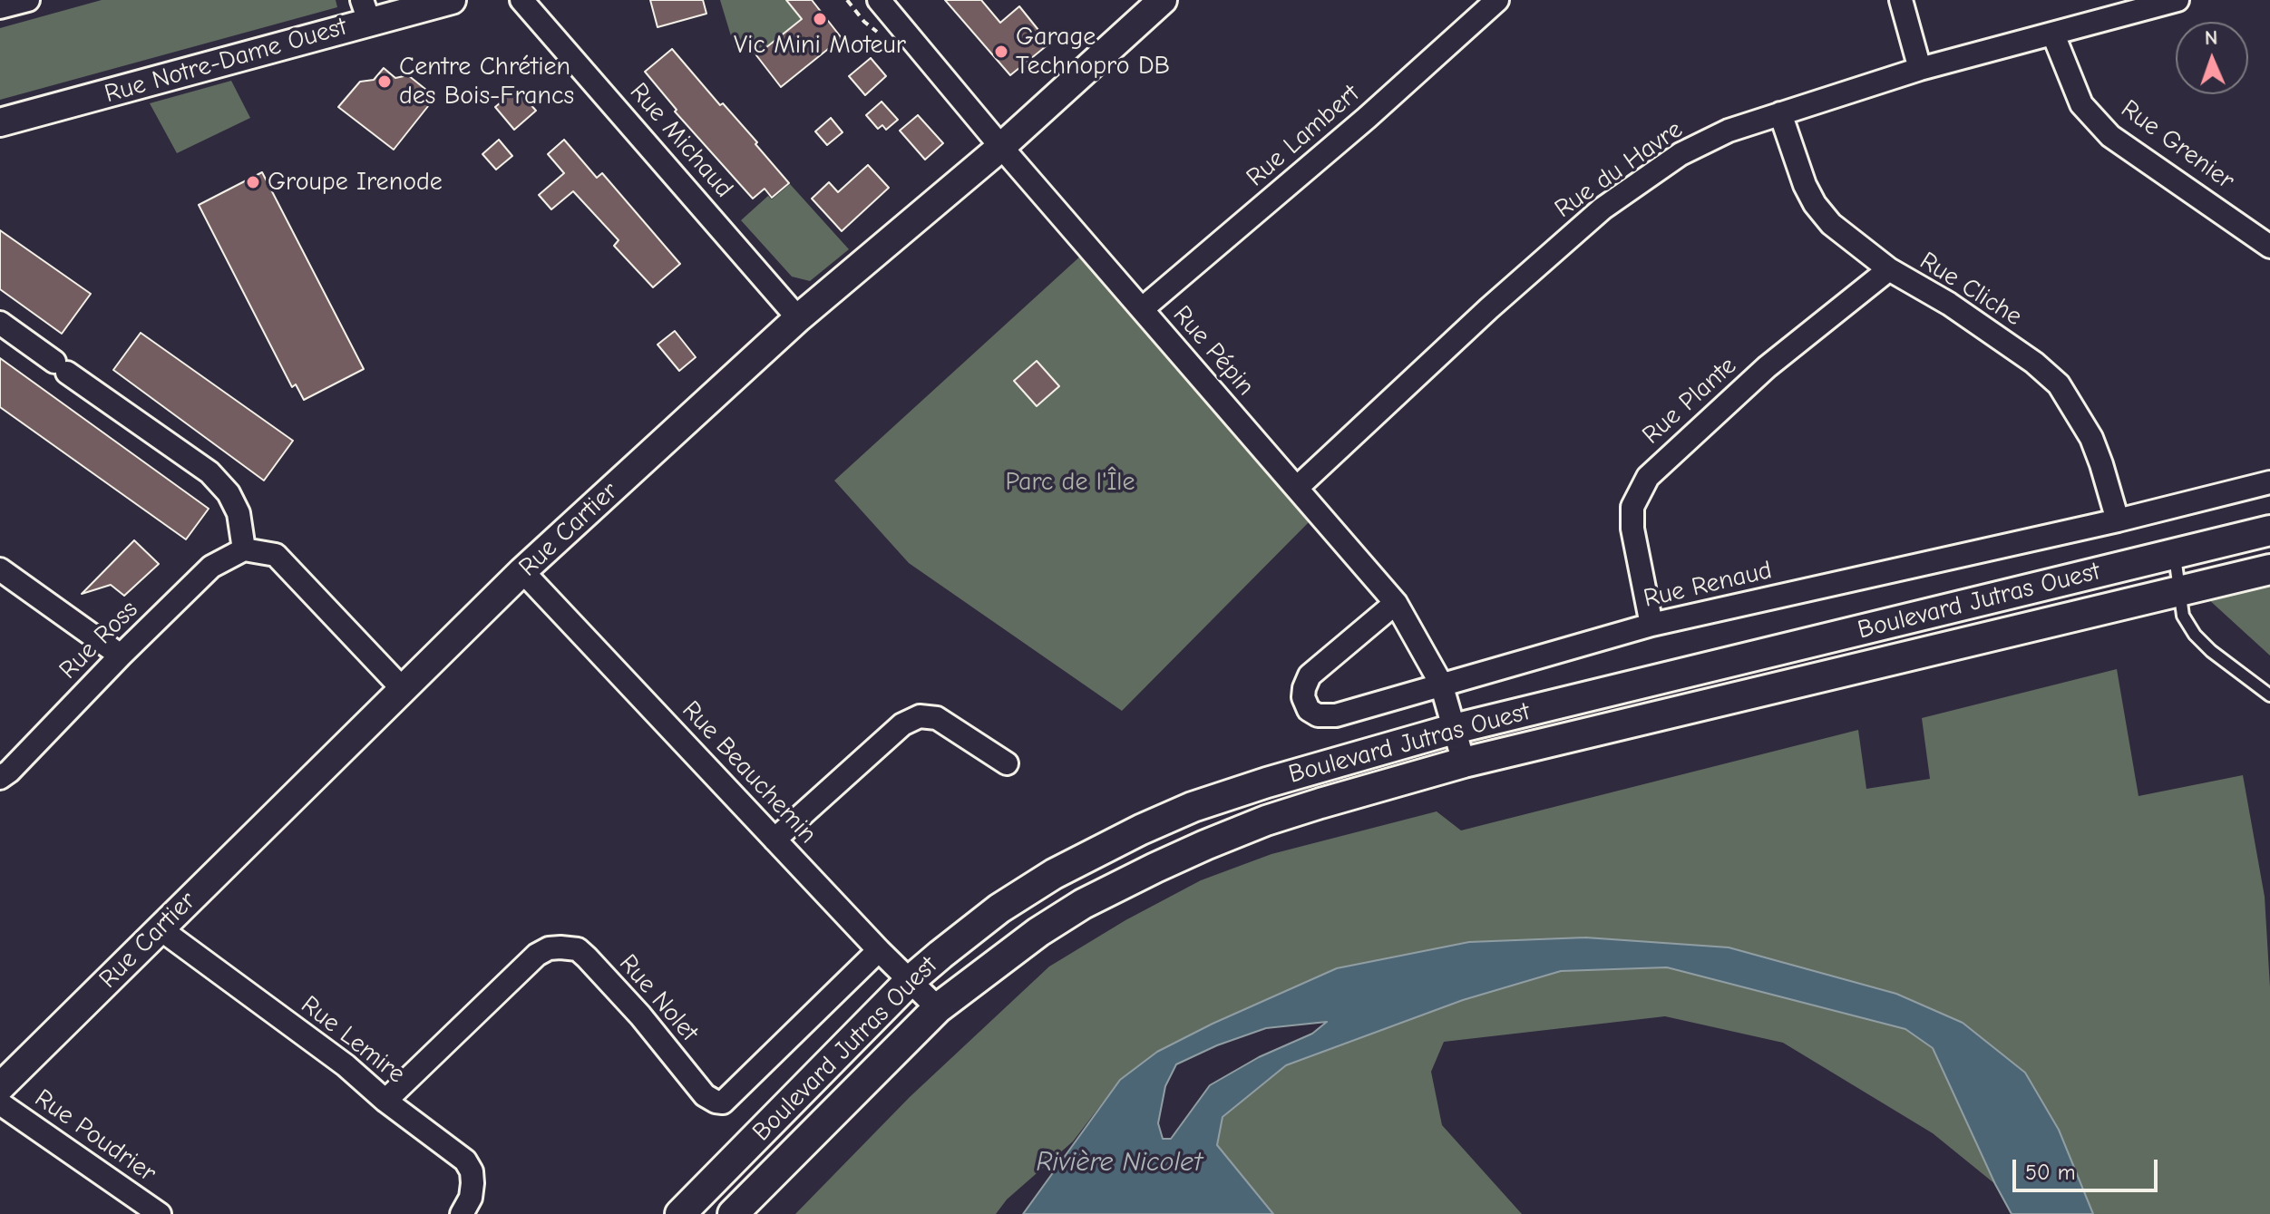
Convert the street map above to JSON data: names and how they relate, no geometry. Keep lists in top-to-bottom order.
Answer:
{
  "streets": {
    "main road": ["Boulevard Jutras Ouest"],
    "street": [
      "Rue Notre-Dame Ouest",
      "Rue Lambert",
      "Rue Michaud",
      "Rue Grenier",
      "Rue du Havre",
      "Rue Cliche",
      "Rue Pépin",
      "Rue Plante",
      "Rue Cartier",
      "Rue Renaud",
      "Rue Ross",
      "Rue Beauchemin",
      "Rue Nolet",
      "Rue Lemire",
      "Rue Poudrier"
    ]
  },
  "crossings": [
    ["Rue Lambert", "Rue Pépin"],
    ["Rue Michaud", "Rue Cartier"],
    ["Rue Grenier", "Rue du Havre"],
    ["Rue du Havre", "Rue Cliche"],
    ["Rue du Havre", "Rue Pépin"],
    ["Rue Cliche", "Rue Plante"],
    ["Rue Cliche", "Rue Renaud"],
    ["Rue Pépin", "Rue Cartier"],
    ["Rue Pépin", "Rue Renaud"],
    ["Rue Pépin", "Boulevard Jutras Ouest"],
    ["Rue Plante", "Rue Renaud"],
    ["Rue Cartier", "Rue Beauchemin"],
    ["Rue Cartier", "Rue Lemire"],
    ["Boulevard Jutras Ouest", "Rue Beauchemin"],
    ["Rue Beauchemin", "Rue Nolet"],
    ["Rue Nolet", "Rue Lemire"]
  ],
  "water": ["Rivière Nicolet"],
  "parks": ["Parc de l'Île"],
  "places": [
    "Vic Mini Moteur",
    "Garage Technopro DB",
    "Centre Chrétien des Bois-Francs",
    "Groupe Irenode"
  ],
  "scale_bar": "50 m",
  "north": "top"
}
